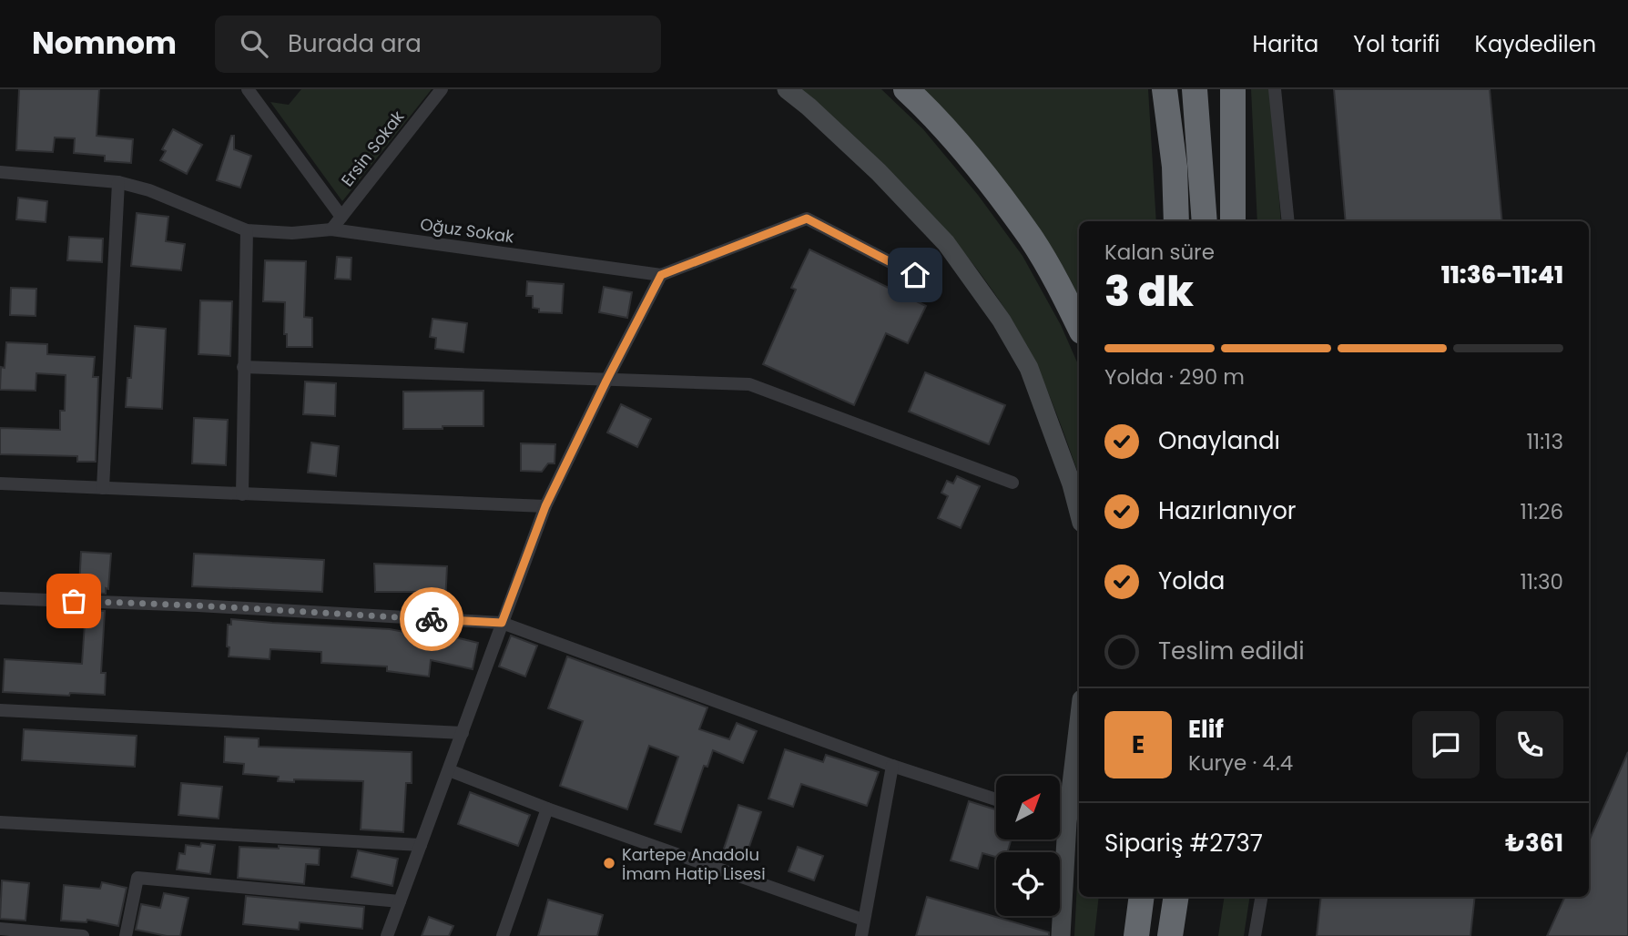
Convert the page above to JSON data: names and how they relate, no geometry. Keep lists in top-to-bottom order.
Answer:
{
  "streets": {
    "street": ["Ersin Sokak", "Oğuz Sokak"]
  },
  "crossings": [
    ["Ersin Sokak", "Oğuz Sokak"]
  ],
  "places": ["Kartepe Anadolu İmam Hatip Lisesi"],
  "north": "top right",
  "page": {
    "header": "Nomnom",
    "search": "Burada ara",
    "nav": ["Harita", "Yol tarifi", "Kaydedilen"],
    "heading": ["3 dk", "Kalan süre", "11:36–11:41"],
    "panel": [
      "Elif",
      "Kurye · 4.4",
      "Sipariş #2737",
      "₺361"
    ],
    "bar": "Yolda · 290 m",
    "list": [
      ["Onaylandı", "11:13"],
      ["Hazırlanıyor", "11:26"],
      ["Yolda", "11:30"],
      "Teslim edildi"
    ],
    "round": "E"
  }
}
